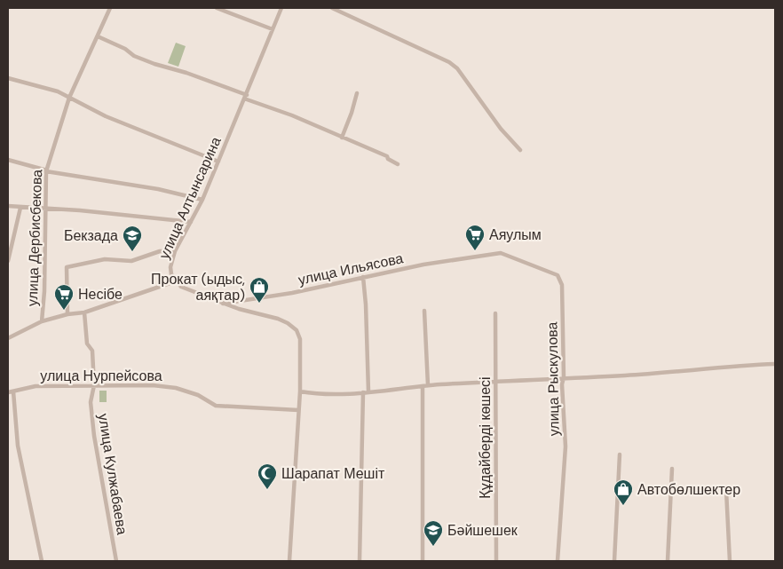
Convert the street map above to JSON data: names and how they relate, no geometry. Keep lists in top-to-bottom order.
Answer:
{
  "streets": {
    "street": [
      "улица Алтынсарина",
      "улица Дербисбекова",
      "улица Ильясова",
      "улица Нурпейсова",
      "улица Рыскулова",
      "Құдайберді көшесі",
      "улица Кулжабаева"
    ]
  },
  "crossings": [
    ["улица Алтынсарина", "улица Ильясова"],
    ["улица Алтынсарина", "улица Нурпейсова"],
    ["улица Ильясова", "улица Рыскулова"],
    ["улица Нурпейсова", "улица Кулжабаева"]
  ],
  "places": {
    "supermarket": ["Аяулым", "Несібе"],
    "school or university": ["Бекзада", "Бәйшешек"],
    "shop": ["Прокат (ыдыс, аяқтар)", "Автобөлшектер"],
    "mosque": ["Шарапат Мешіт"]
  }
}
